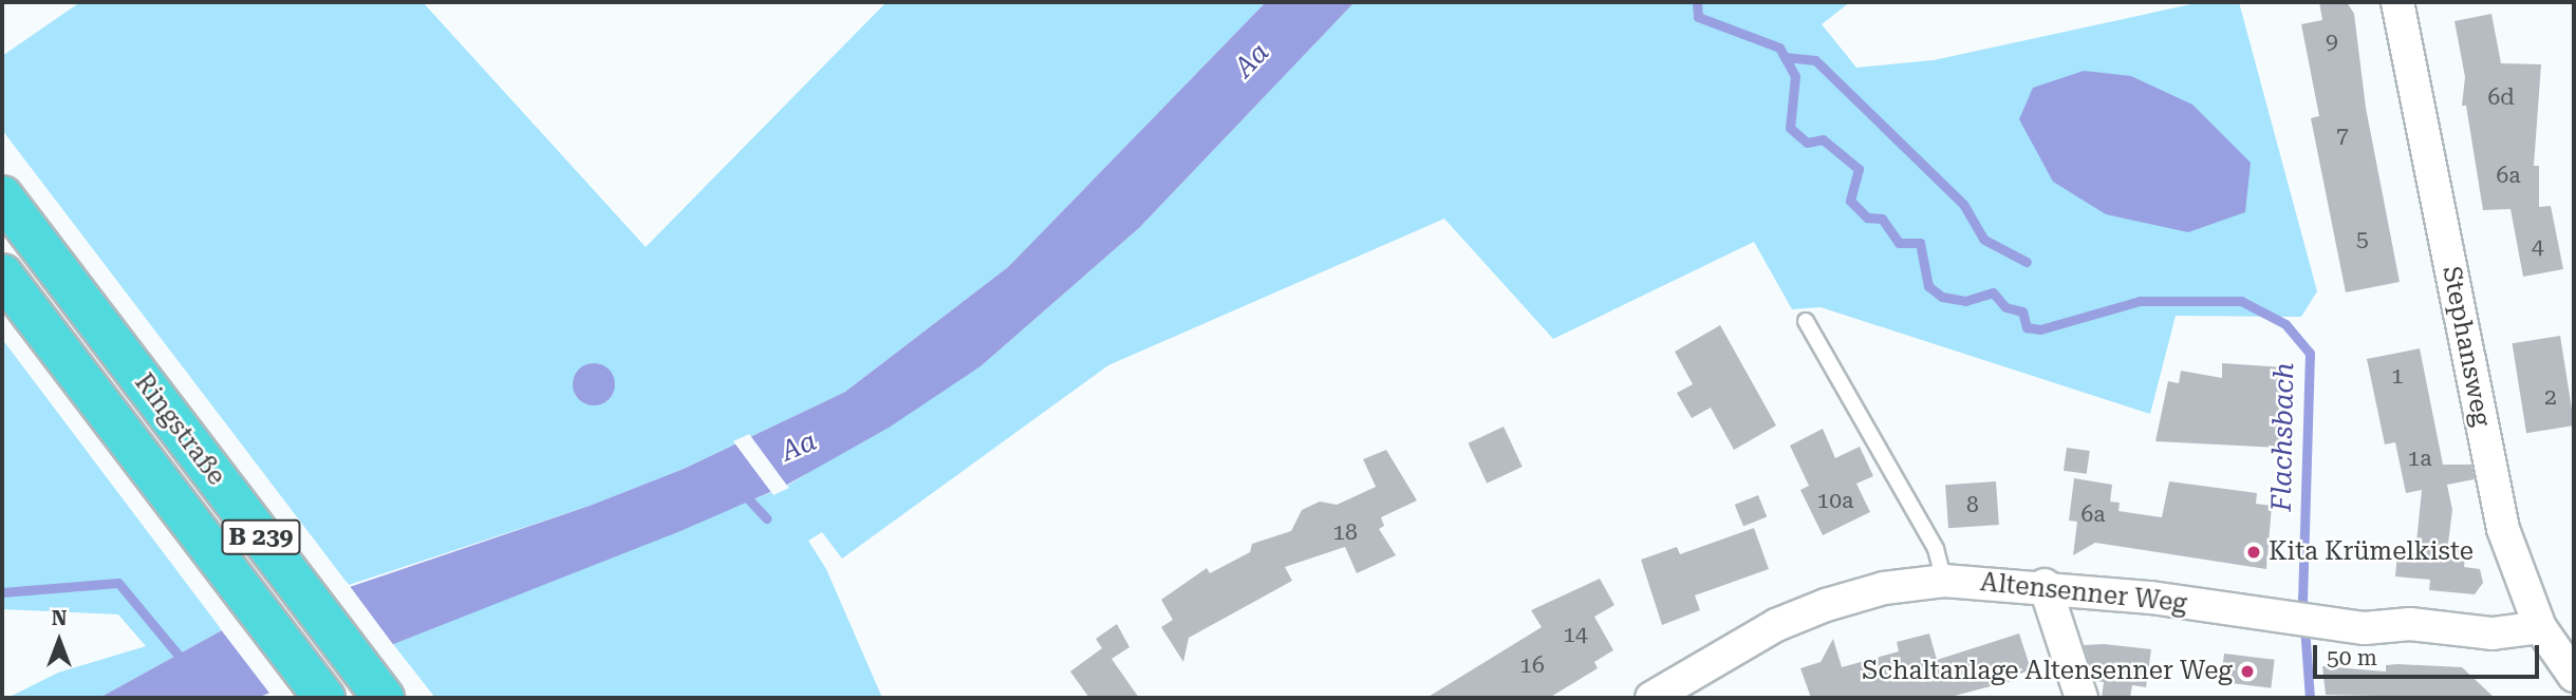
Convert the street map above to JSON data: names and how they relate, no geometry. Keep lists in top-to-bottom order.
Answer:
{
  "streets": {
    "highway": ["Ringstraße", "B 239"],
    "street": ["Stephansweg", "Altensenner Weg"]
  },
  "crossings": [
    ["Stephansweg", "Altensenner Weg"]
  ],
  "water": ["Aa", "Flachsbach"],
  "places": ["Kita Krümelkiste", "Schaltanlage Altensenner Weg"],
  "house_numbers": [
    "9",
    "6d",
    "7",
    "6a",
    "5",
    "4",
    "1",
    "2",
    "1a",
    "10a",
    "8",
    "6a",
    "18",
    "14",
    "16"
  ],
  "scale_bar": "50 m",
  "north": "top"
}
